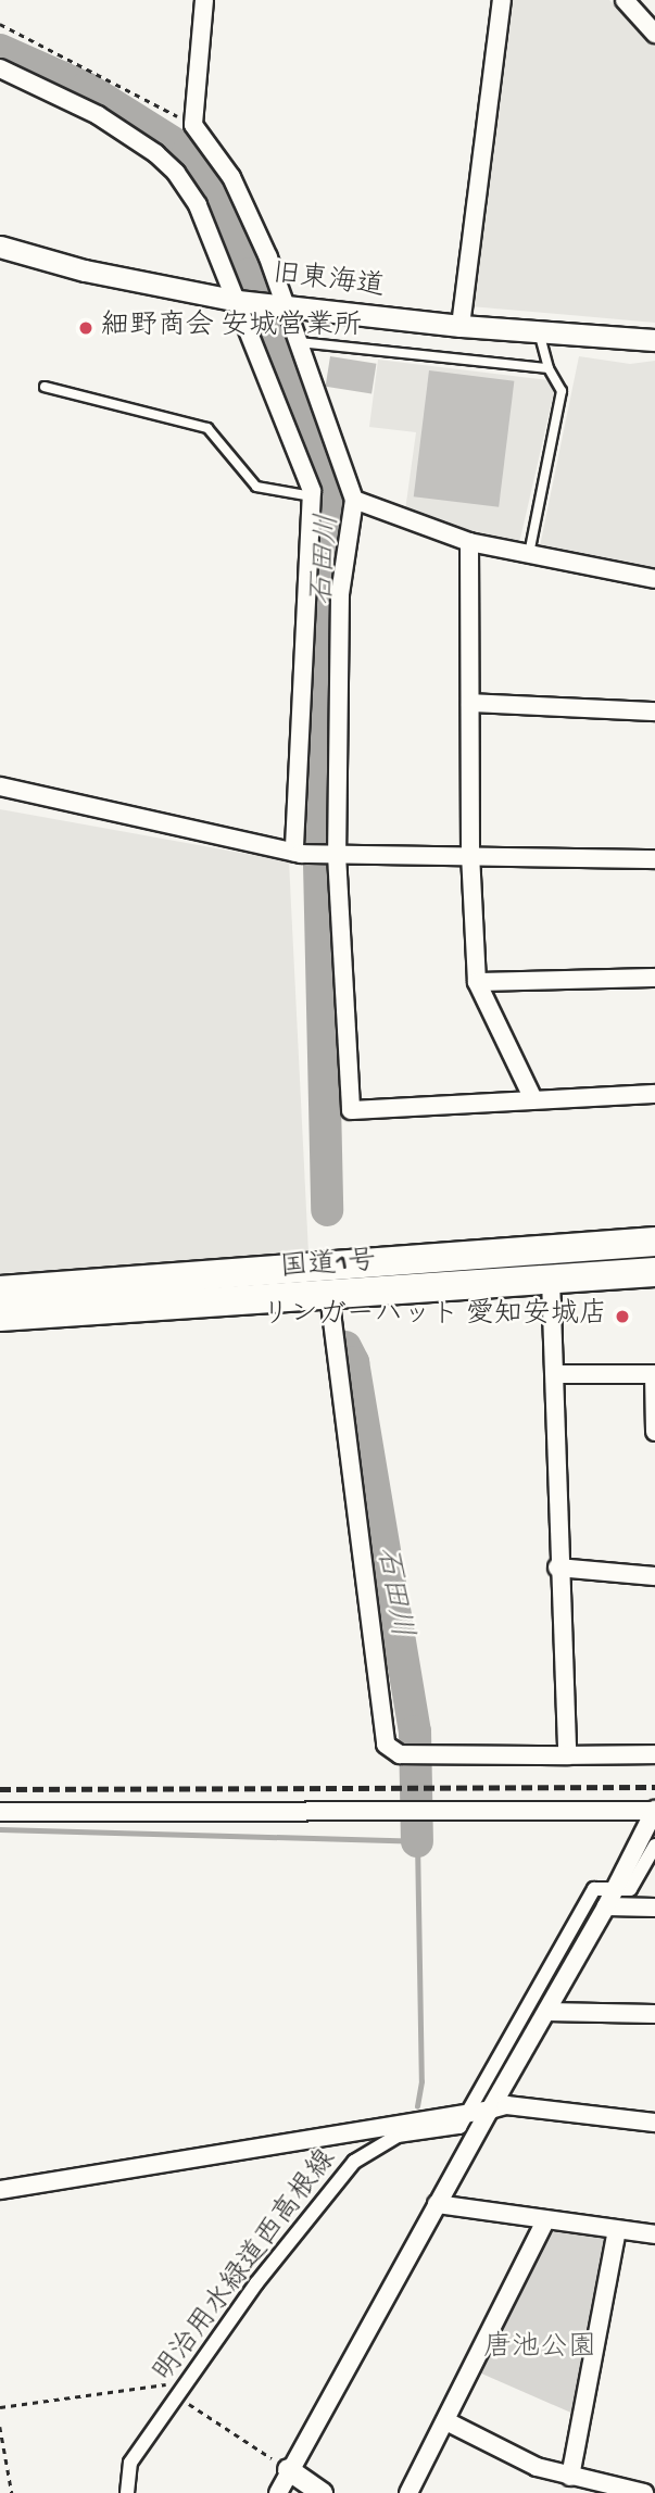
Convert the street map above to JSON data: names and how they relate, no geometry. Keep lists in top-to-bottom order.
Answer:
{
  "streets": {
    "highway": ["国道1号"],
    "street": ["旧東海道", "明治用水緑道西高根線"]
  },
  "water": ["石田川"],
  "parks": ["唐池公園"],
  "places": ["細野商会 安城営業所", "リンガーハット 愛知安城店"]
}
